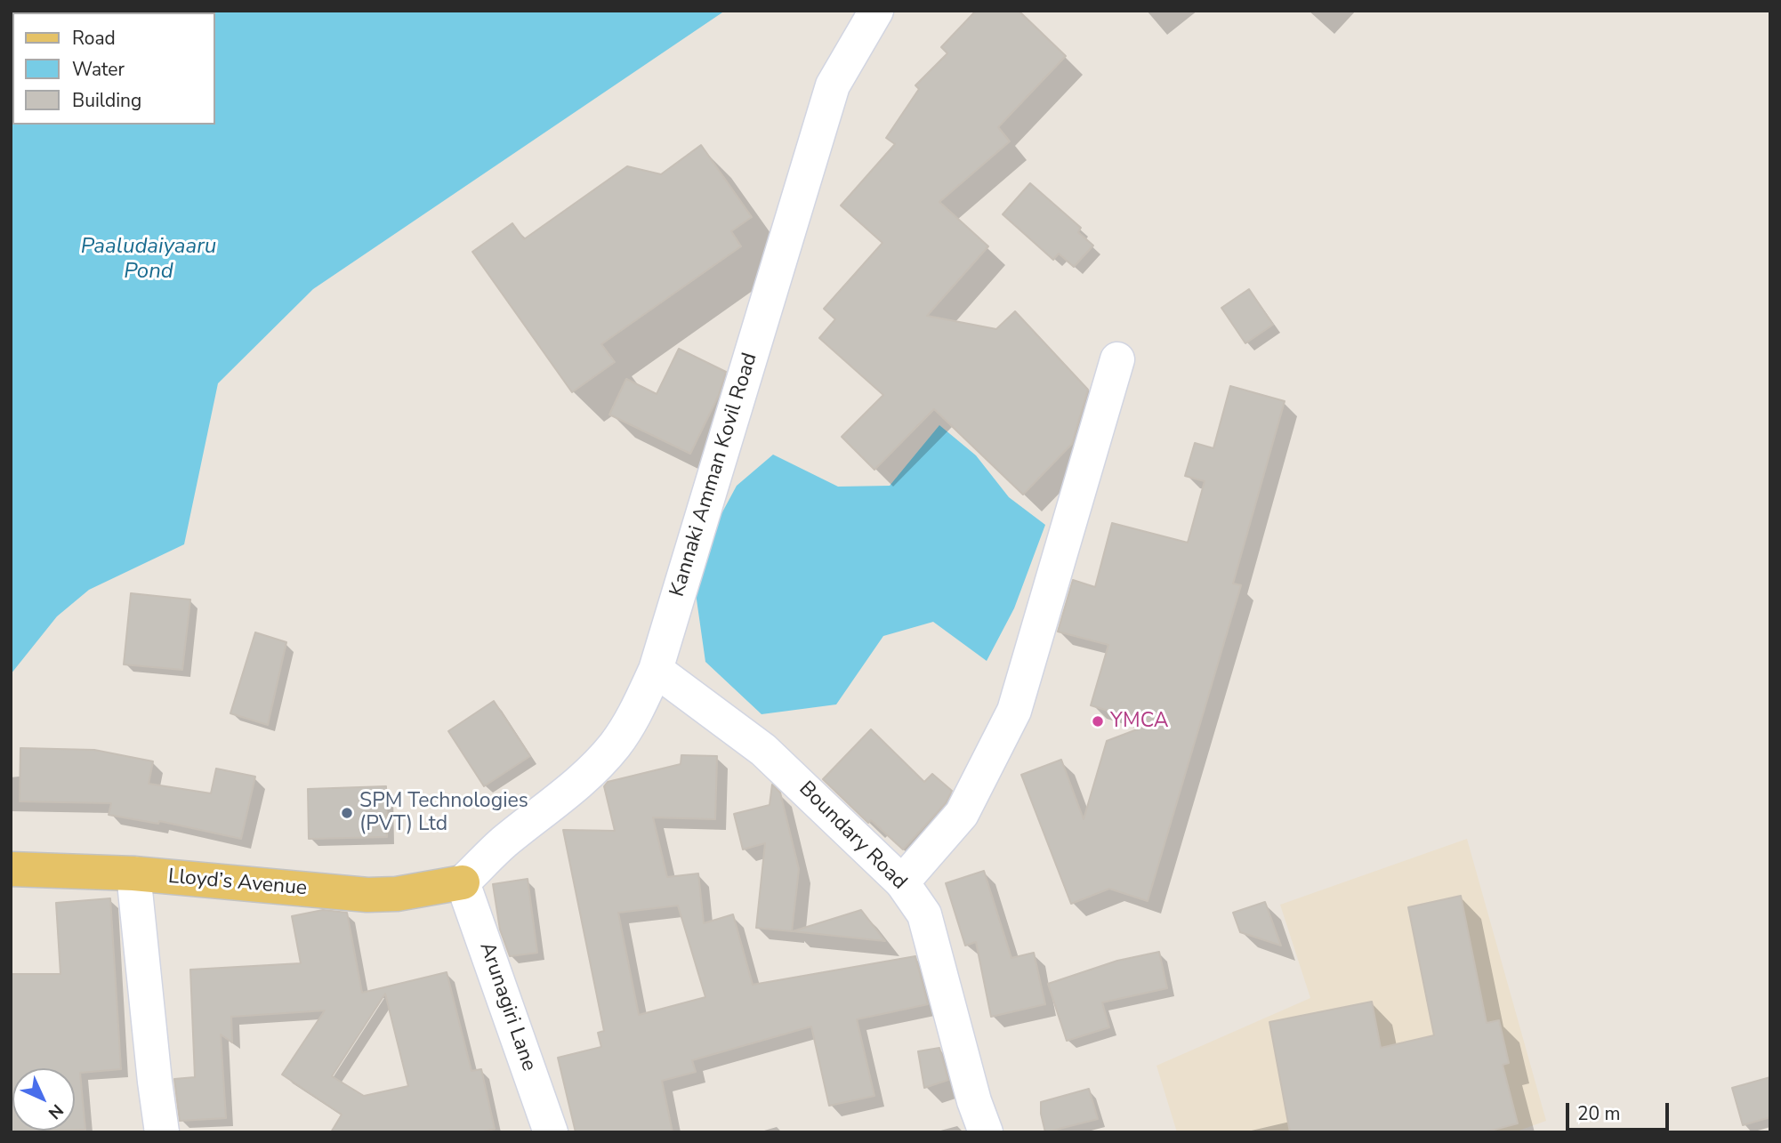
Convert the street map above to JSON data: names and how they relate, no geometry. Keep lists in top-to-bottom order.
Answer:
{
  "streets": {
    "main road": [
      "Kannaki Amman Kovil Road",
      "Boundary Road",
      "Lloyd’s Avenue",
      "Arunagiri Lane"
    ]
  },
  "crossings": [
    ["Kannaki Amman Kovil Road", "Boundary Road"],
    ["Kannaki Amman Kovil Road", "Lloyd’s Avenue"],
    ["Kannaki Amman Kovil Road", "Arunagiri Lane"],
    ["Lloyd’s Avenue", "Arunagiri Lane"]
  ],
  "water": ["Paaludaiyaaru Pond"],
  "places": ["YMCA", "SPM Technologies (PVT) Ltd"],
  "legend": ["Road", "Water", "Building"],
  "scale_bar": "20 m",
  "north": "bottom right"
}
